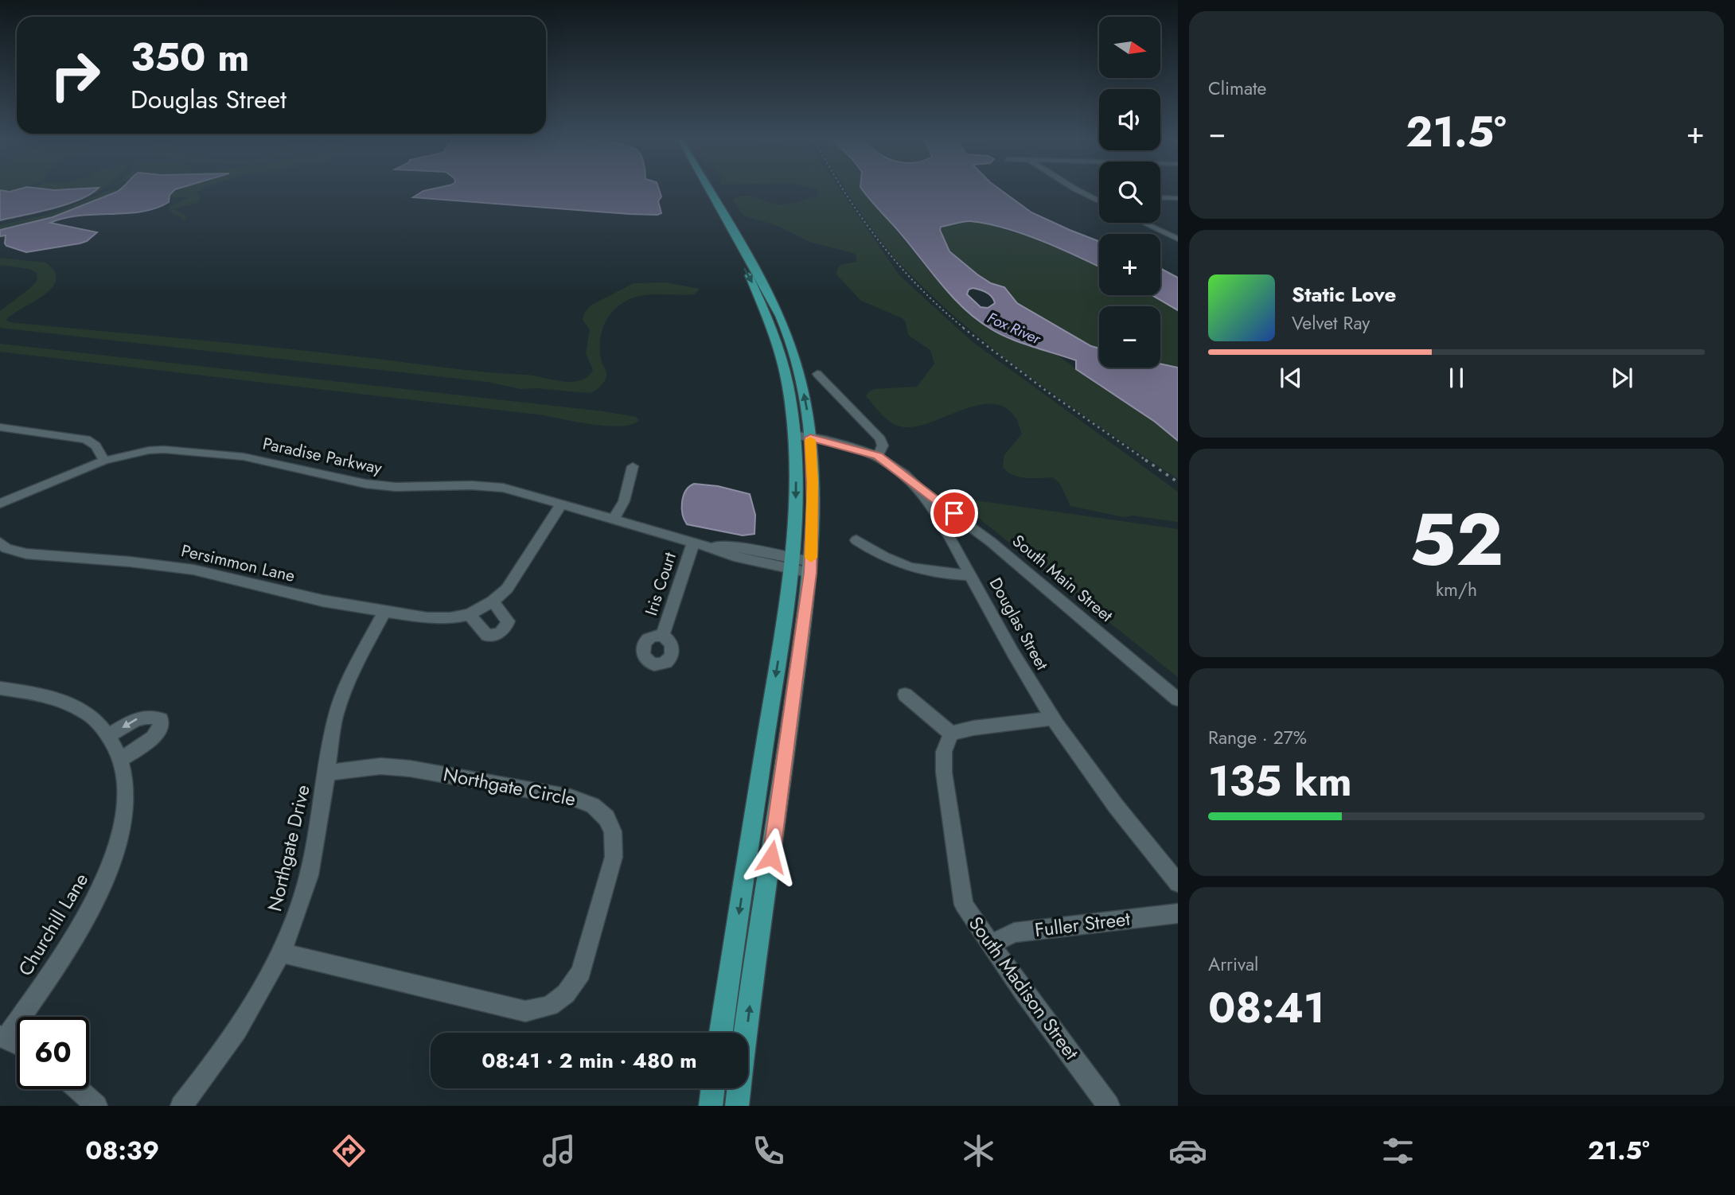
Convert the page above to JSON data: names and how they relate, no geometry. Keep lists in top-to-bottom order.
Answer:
{
  "streets": {
    "street": [
      "Paradise Parkway",
      "Persimmon Lane",
      "South Main Street",
      "Iris Court",
      "Douglas Street",
      "Northgate Circle",
      "Northgate Drive",
      "Churchill Lane",
      "Fuller Street",
      "South Madison Street"
    ]
  },
  "crossings": [
    ["Paradise Parkway", "Persimmon Lane"],
    ["Paradise Parkway", "Iris Court"],
    ["Persimmon Lane", "Northgate Drive"],
    ["South Main Street", "Douglas Street"],
    ["Northgate Circle", "Northgate Drive"],
    ["Fuller Street", "South Madison Street"]
  ],
  "water": ["Fox River"],
  "north": "right",
  "page": {
    "tile": [
      "Climate",
      ["52", "km/h"],
      ["Range · 27%", "135 km"],
      ["Arrival", "08:41"]
    ],
    "map_buttons": ["+", "−"],
    "turn": ["350 m", "Douglas Street"],
    "heat": ["−", "21.5°", "+"],
    "song": ["Static Love", "Velvet Ray"],
    "limit": "60",
    "trip": "08:41 · 2 min · 480 m",
    "tabs": ["08:39", "21.5°"]
  }
}
